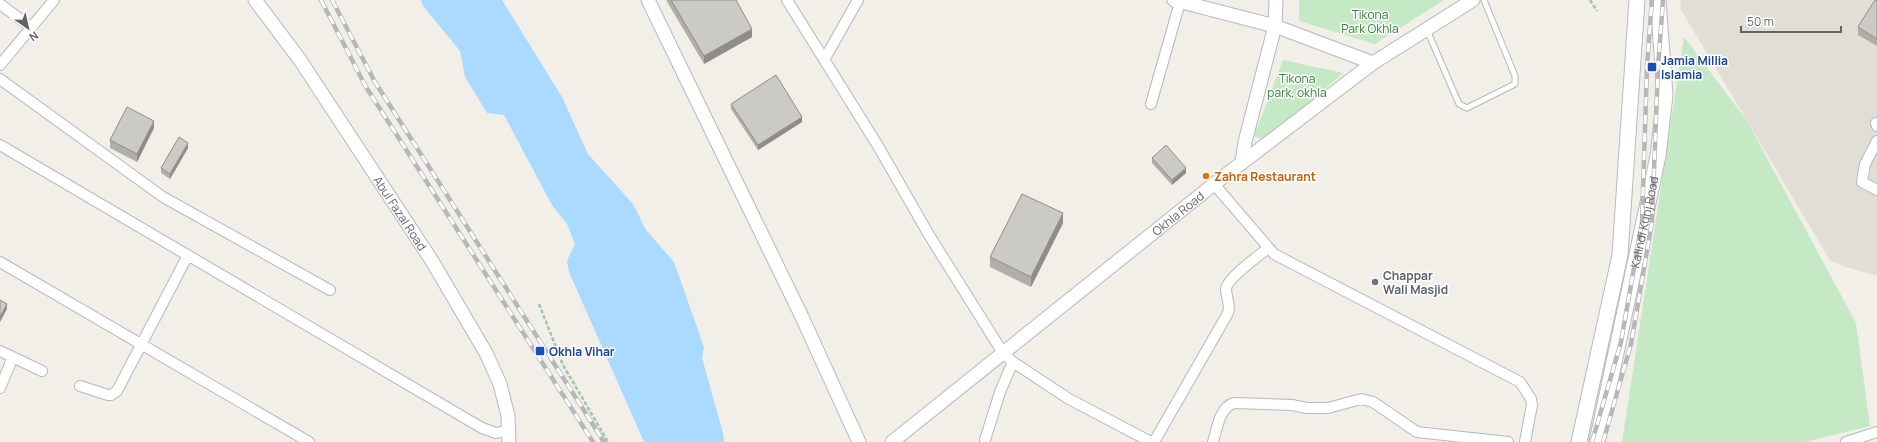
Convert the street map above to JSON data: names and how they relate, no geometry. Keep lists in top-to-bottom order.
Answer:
{
  "streets": {
    "main road": ["Kalindi Kunj Road"],
    "street": ["Abul Fazal Road", "Okhla Road"]
  },
  "parks": ["Tikona Park Okhla", "Tikona park, okhla"],
  "places": {
    "transit": ["Jamia Millia Islamia", "Okhla Vihar"],
    "other": ["Zahra Restaurant", "Chappar Wali Masjid"]
  },
  "scale_bar": "50 m",
  "north": "bottom right"
}
